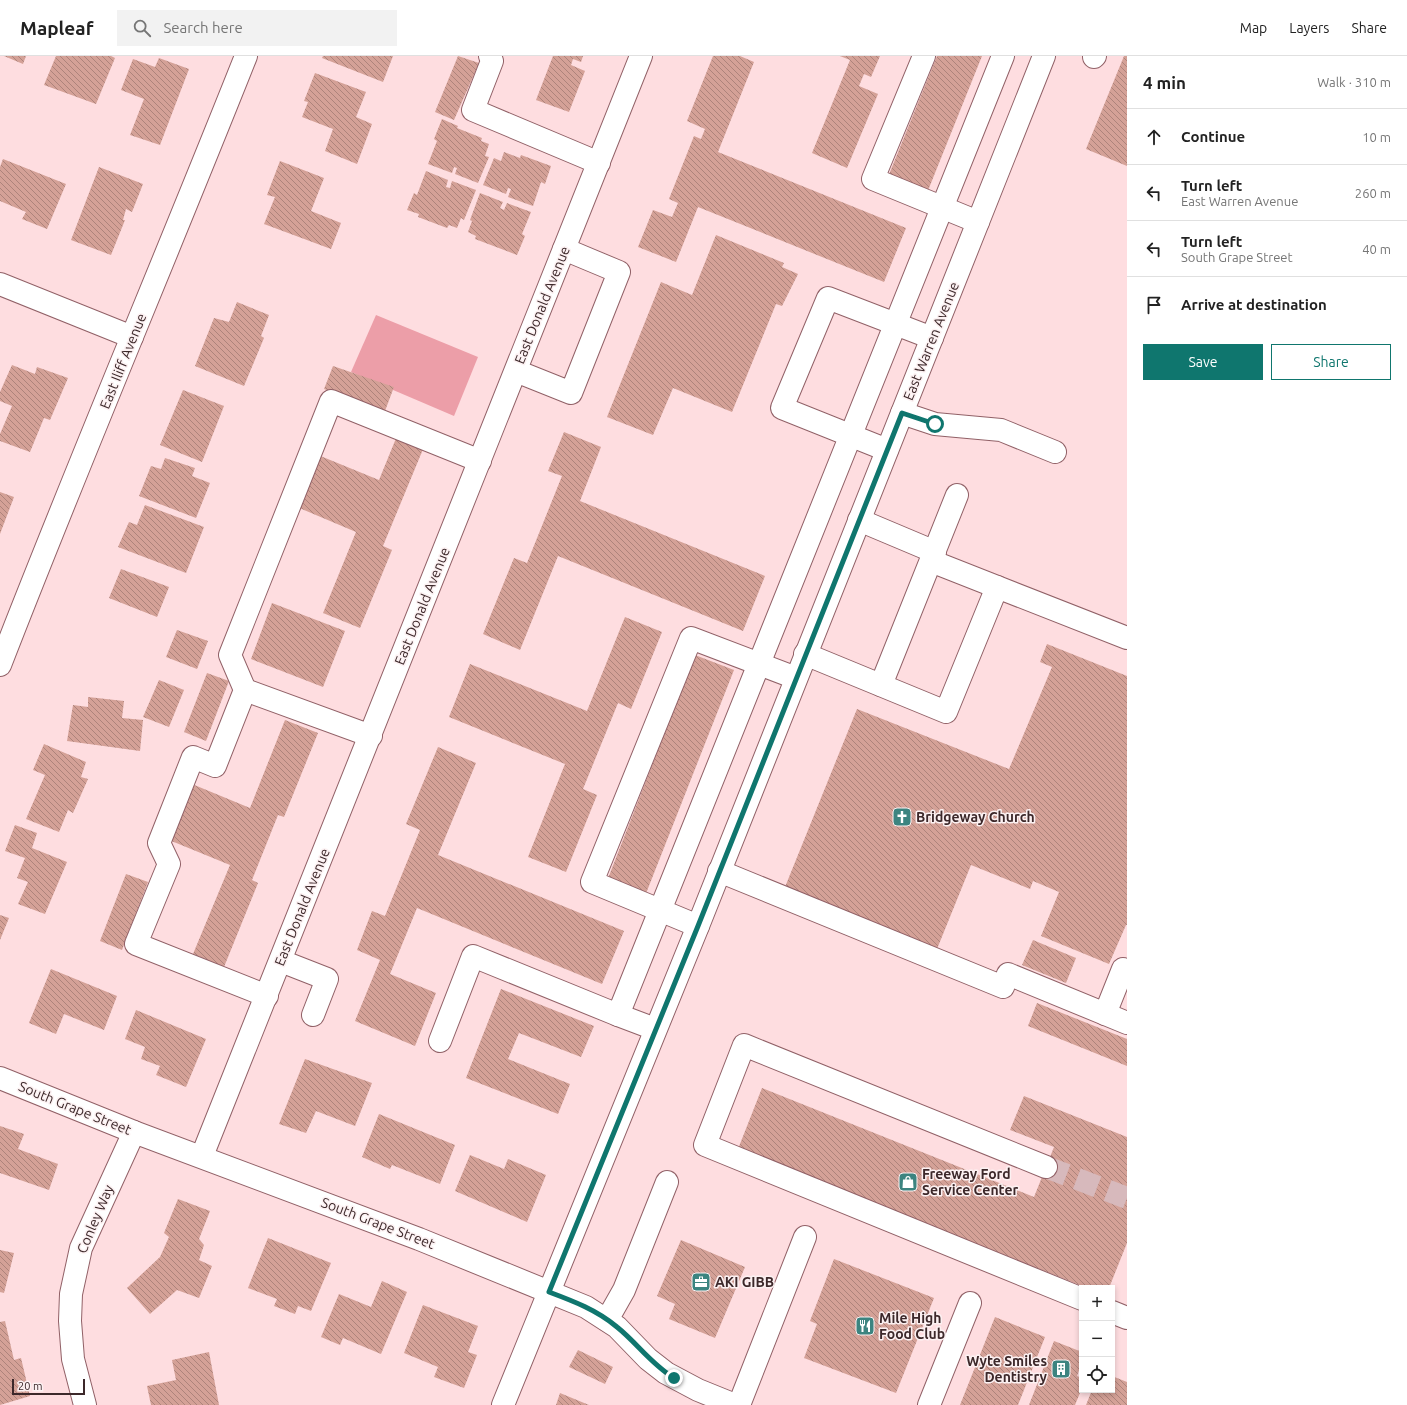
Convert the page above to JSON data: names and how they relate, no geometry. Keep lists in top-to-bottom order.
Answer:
{
  "streets": {
    "street": [
      "East Donald Avenue",
      "East Warren Avenue",
      "East Iliff Avenue",
      "South Grape Street",
      "Conley Way"
    ]
  },
  "crossings": [
    ["East Donald Avenue", "South Grape Street"],
    ["East Warren Avenue", "South Grape Street"],
    ["South Grape Street", "Conley Way"]
  ],
  "places": {
    "church": ["Bridgeway Church"],
    "shop": ["Freeway Ford Service Center"],
    "office": ["AKI GIBB"],
    "restaurant": ["Mile High Food Club"],
    "building": ["Wyte Smiles Dentistry"]
  },
  "scale_bar": "20 m",
  "page": {
    "header": "Mapleaf",
    "search": "Search here",
    "nav": ["Map", "Layers", "Share"],
    "heading": ["4 min", "Walk · 310 m"],
    "list": [
      ["Continue", "10 m"],
      ["Turn left", "East Warren Avenue", "260 m"],
      ["Turn left", "South Grape Street", "40 m"],
      "Arrive at destination"
    ],
    "buttons": ["Save", "Share"],
    "map_buttons": ["+", "−"],
    "scale": "20 m"
  }
}
